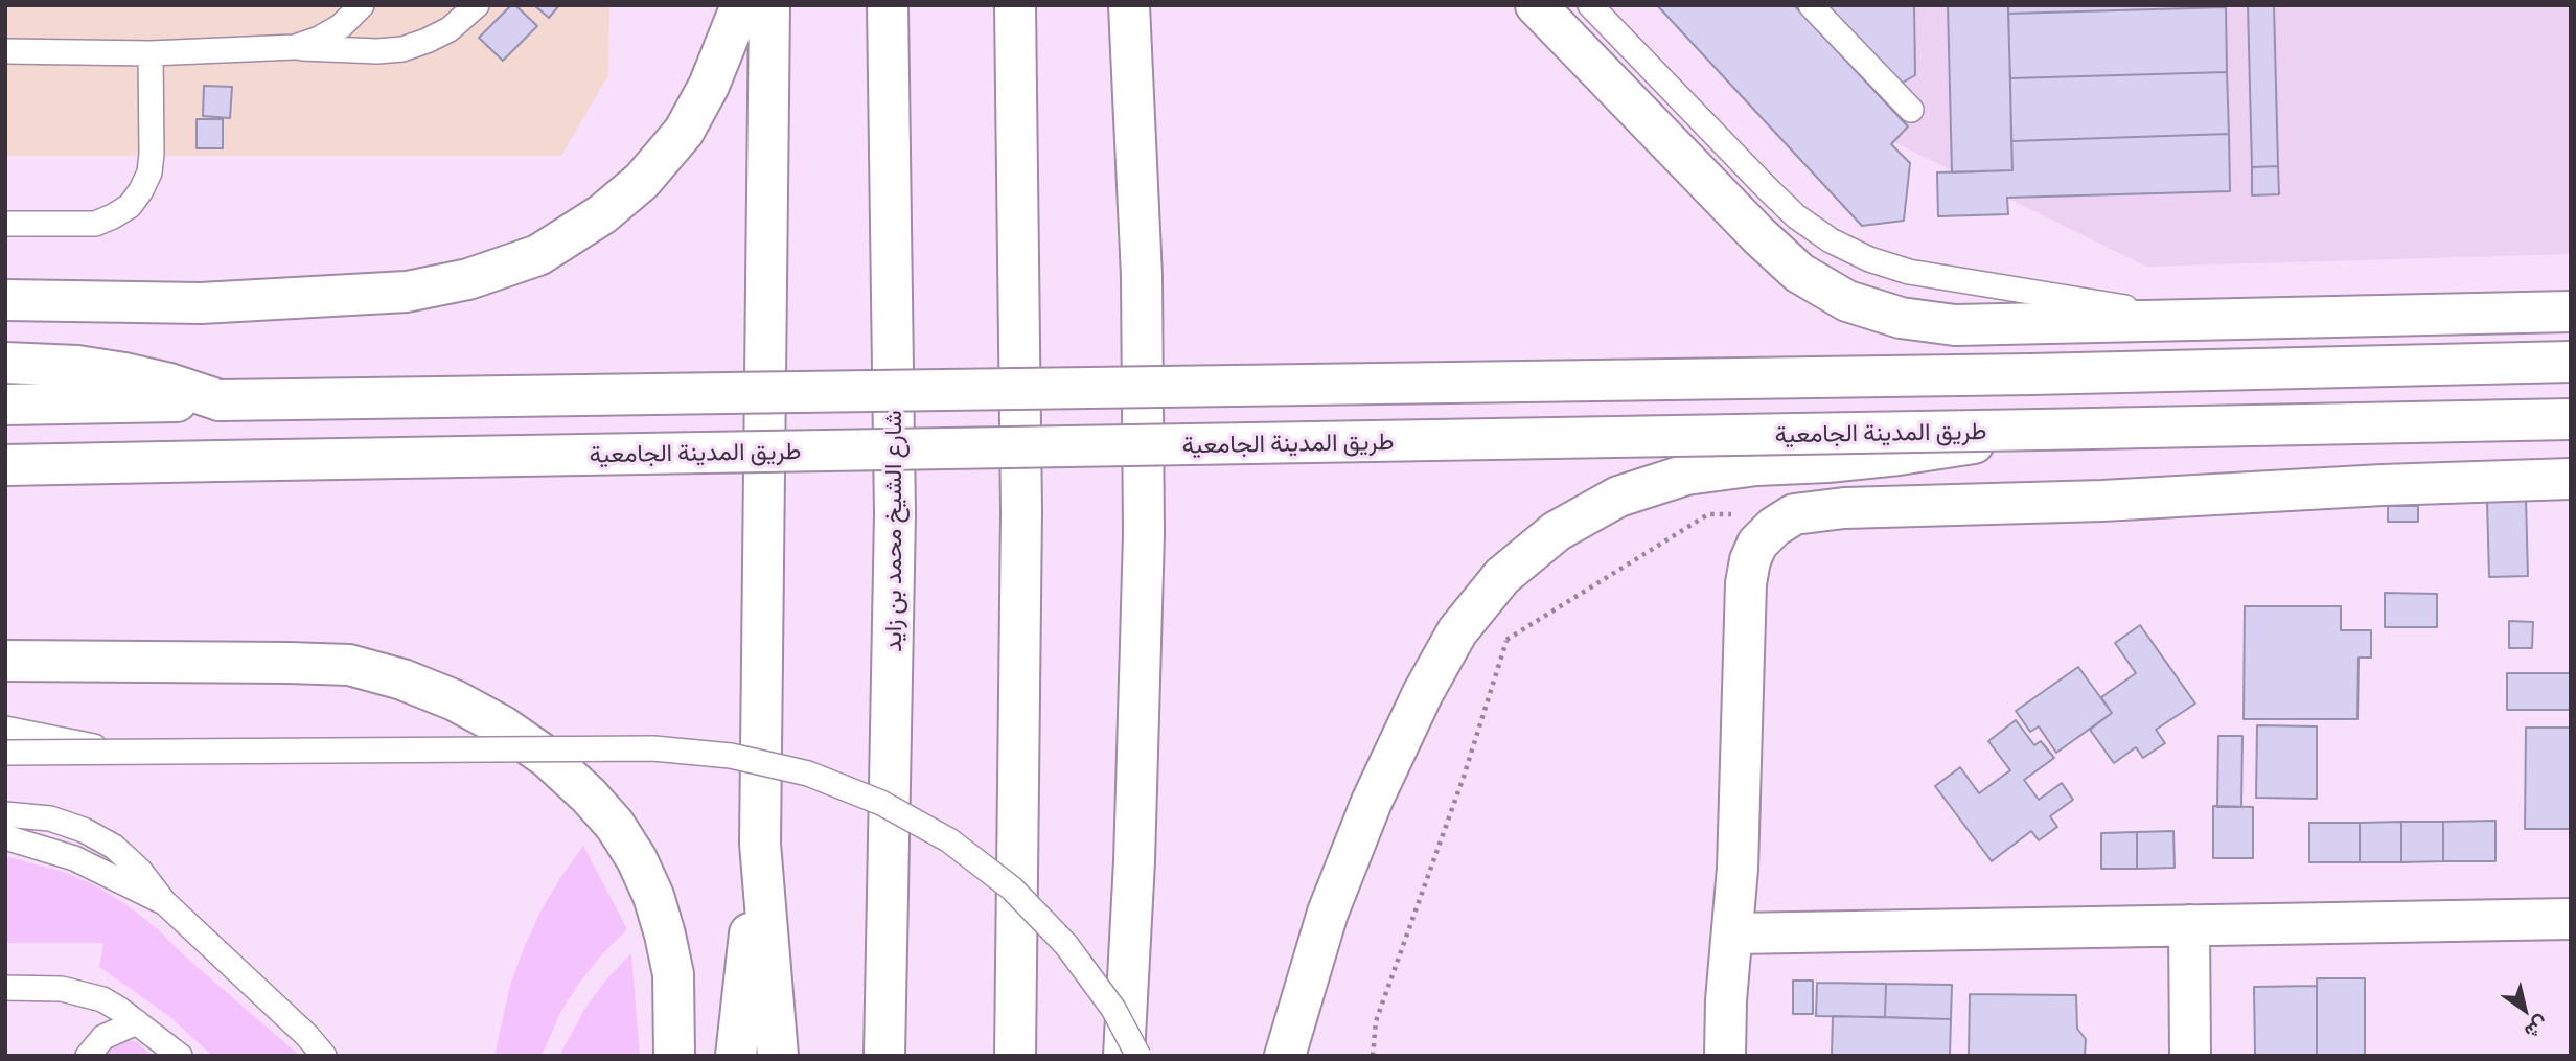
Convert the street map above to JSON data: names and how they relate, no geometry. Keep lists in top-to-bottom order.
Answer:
{
  "streets": {
    "main road": ["طريق المدينة الجامعية", "شارع الشيخ محمد بن زايد"]
  },
  "north": "bottom right"
}
